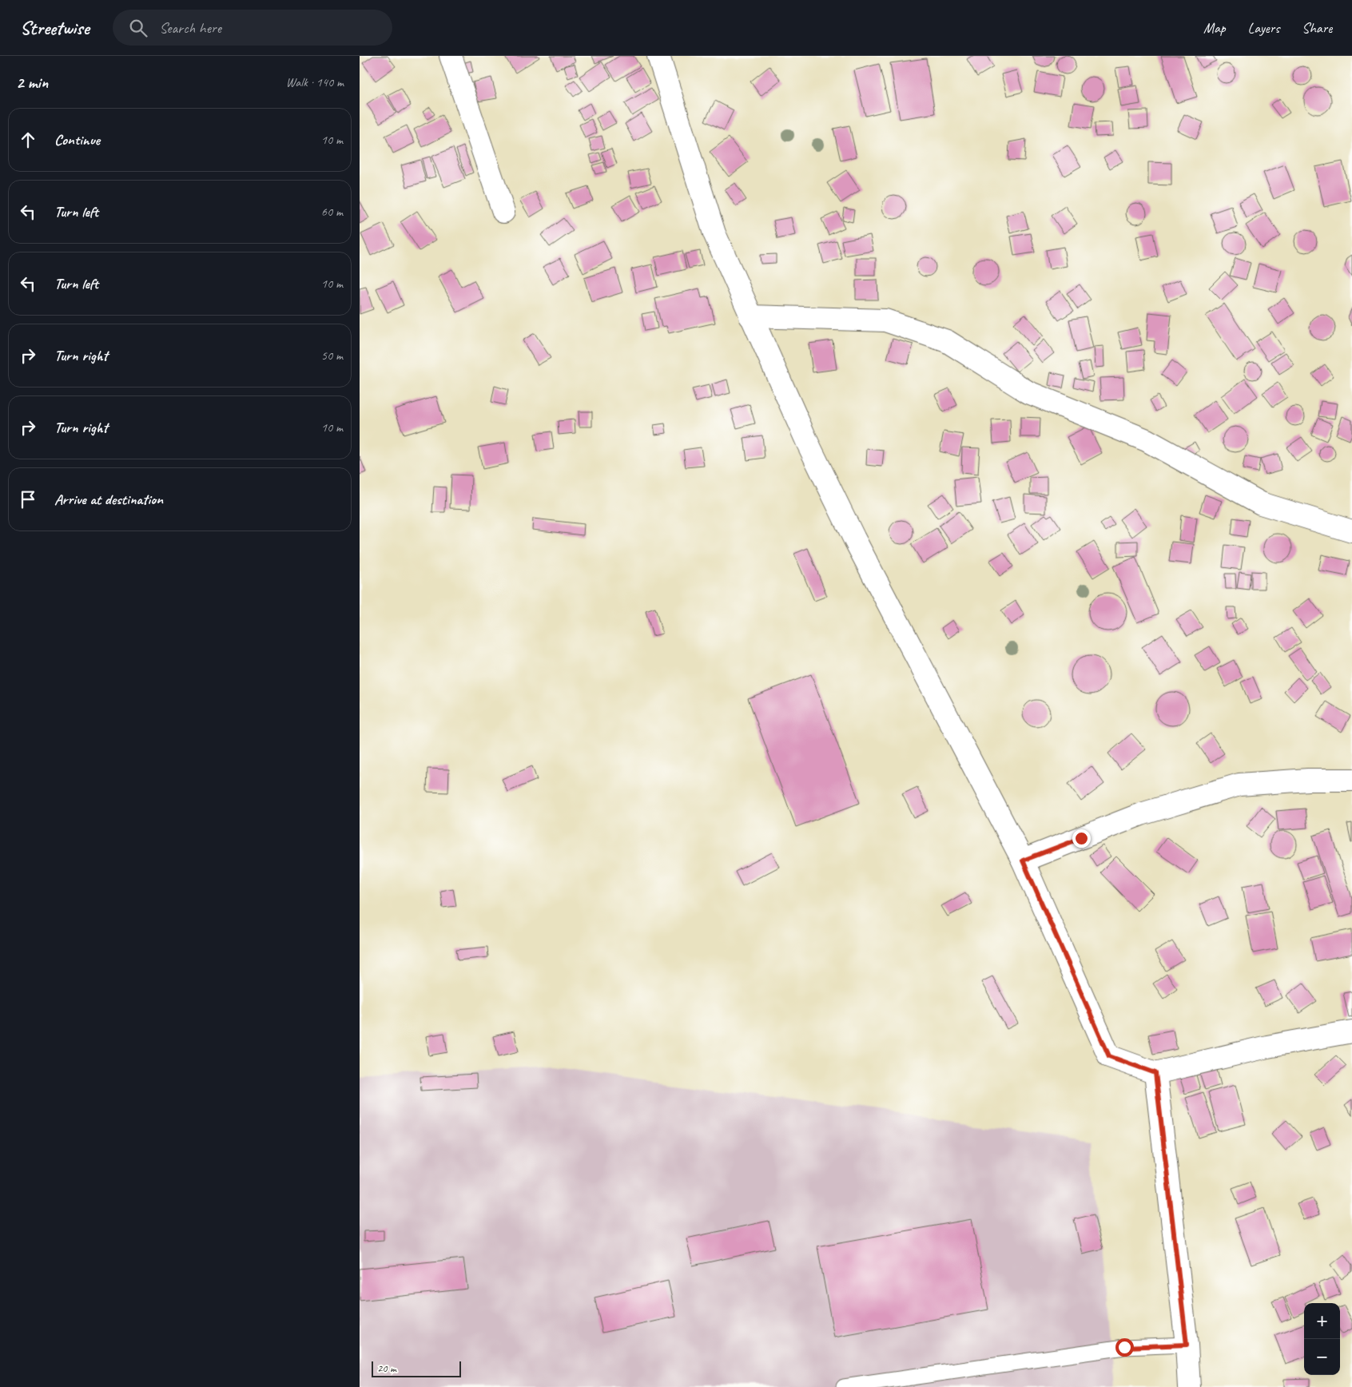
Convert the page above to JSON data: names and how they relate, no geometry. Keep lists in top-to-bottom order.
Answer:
{
  "scale_bar": "20 m",
  "page": {
    "header": "Streetwise",
    "search": "Search here",
    "nav": ["Map", "Layers", "Share"],
    "heading": ["2 min", "Walk · 140 m"],
    "list": [
      ["Continue", "10 m"],
      ["Turn left", "60 m"],
      ["Turn left", "10 m"],
      ["Turn right", "50 m"],
      ["Turn right", "10 m"],
      "Arrive at destination"
    ],
    "map_buttons": ["+", "−"],
    "scale": "20 m"
  }
}
